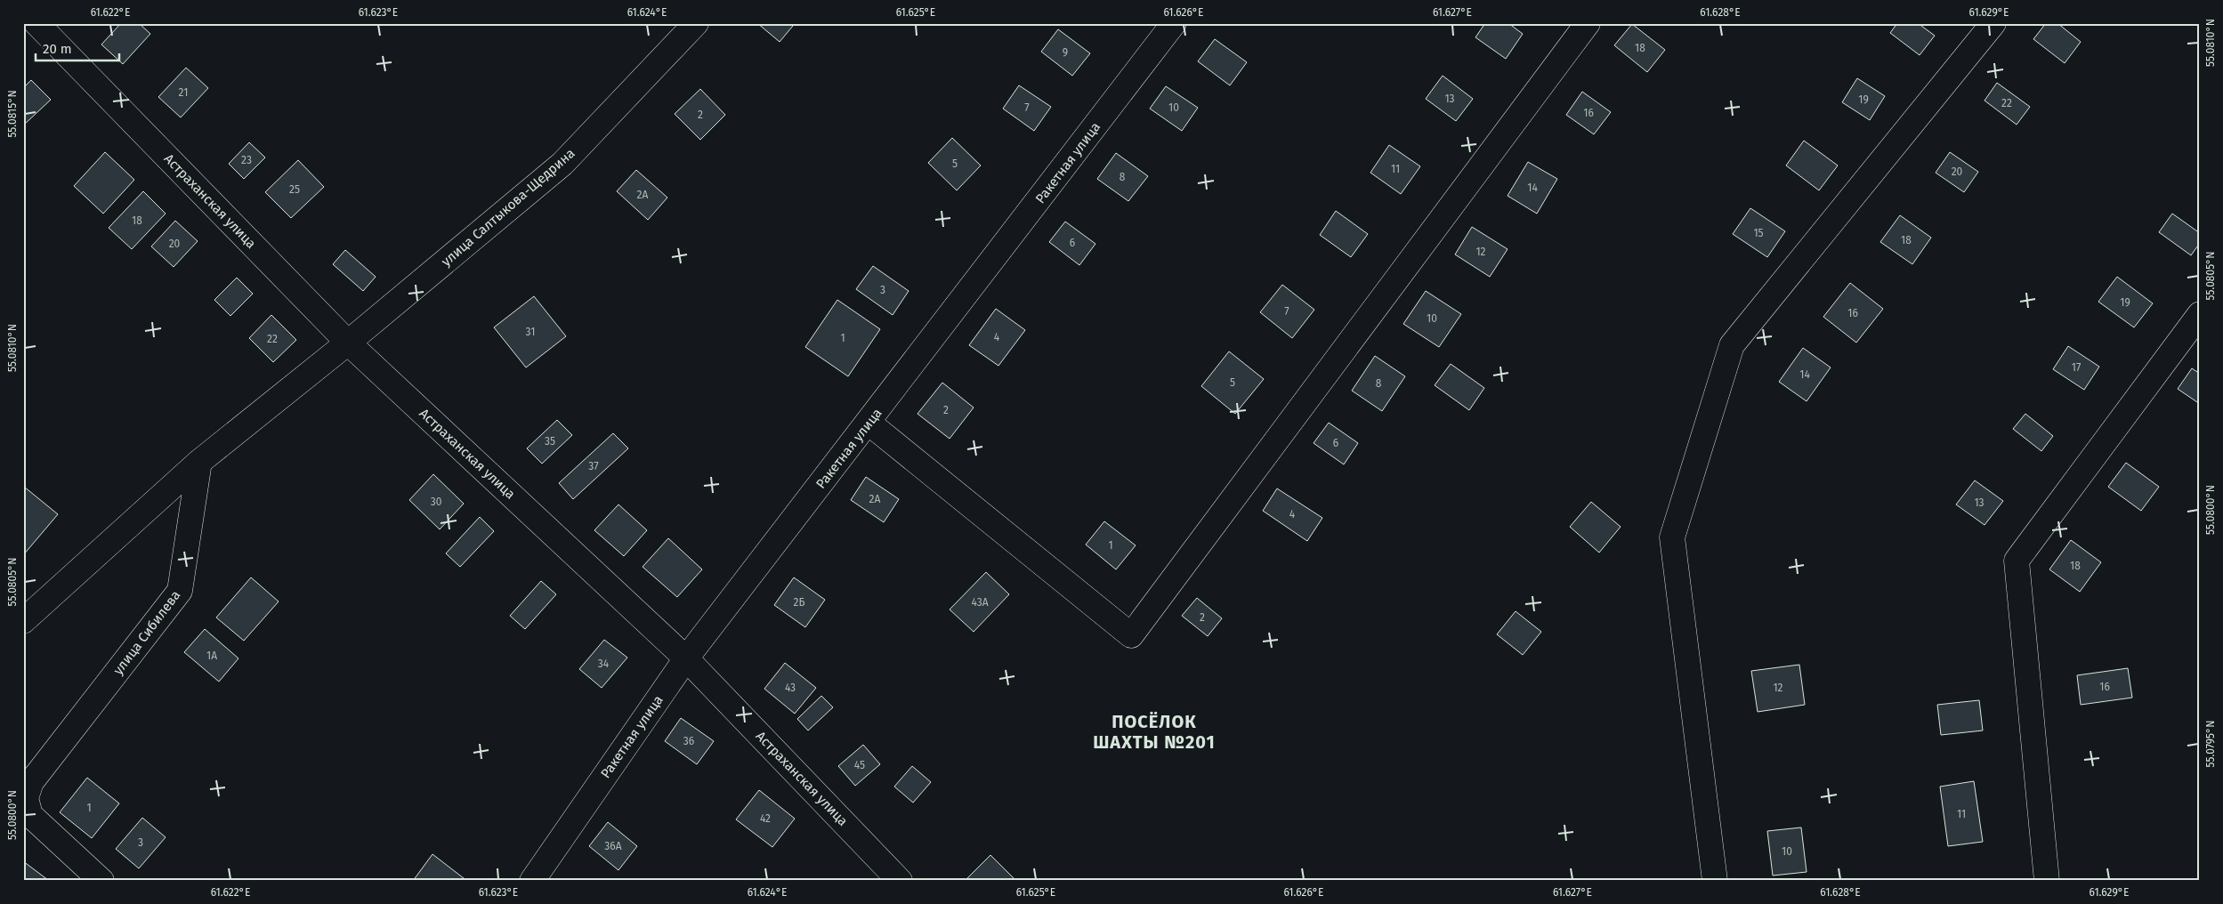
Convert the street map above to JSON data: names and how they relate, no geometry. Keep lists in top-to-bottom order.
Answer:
{
  "streets": {
    "street": [
      "Ракетная улица",
      "Астраханская улица",
      "улица Салтыкова-Щедрина",
      "улица Сибилева"
    ]
  },
  "crossings": [
    ["Ракетная улица", "Астраханская улица"],
    ["Астраханская улица", "улица Салтыкова-Щедрина"]
  ],
  "districts": ["ПОСЁЛОК ШАХТЫ №201"],
  "house_numbers": [
    "18",
    "9",
    "21",
    "13",
    "19",
    "22",
    "7",
    "10",
    "16",
    "2",
    "23",
    "5",
    "11",
    "20",
    "8",
    "14",
    "25",
    "2А",
    "18",
    "15",
    "18",
    "6",
    "20",
    "12",
    "3",
    "19",
    "7",
    "16",
    "10",
    "31",
    "4",
    "1",
    "22",
    "17",
    "14",
    "5",
    "8",
    "2",
    "35",
    "6",
    "37",
    "2А",
    "30",
    "13",
    "4",
    "1",
    "18",
    "2Б",
    "43А",
    "2",
    "1А",
    "34",
    "16",
    "43",
    "12",
    "36",
    "45",
    "1",
    "11",
    "42",
    "3",
    "36А",
    "10"
  ],
  "scale_bar": "20 m",
  "coordinates": [
    "61.622°E",
    "61.623°E",
    "61.624°E",
    "61.625°E",
    "61.626°E",
    "61.627°E",
    "61.628°E",
    "61.629°E",
    "55.0810°N",
    "55.0815°N",
    "55.0805°N",
    "55.0800°N",
    "55.0795°N"
  ]
}
